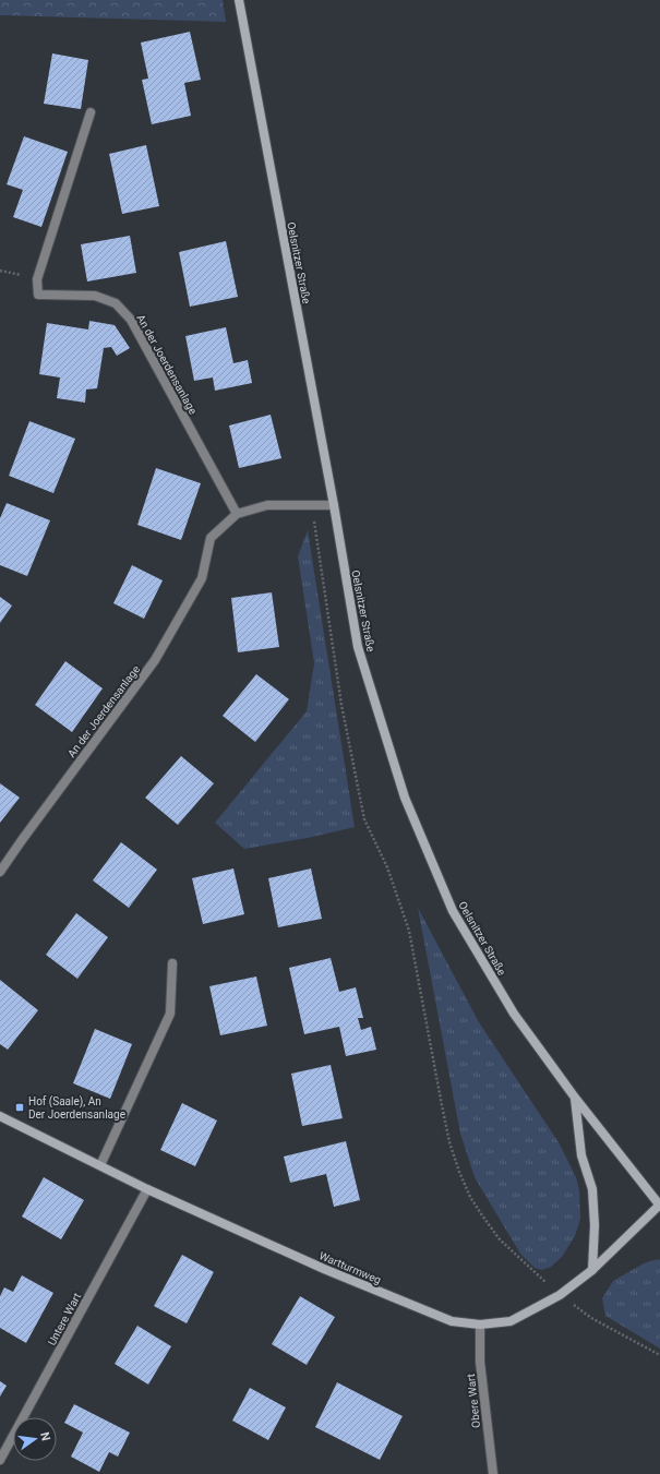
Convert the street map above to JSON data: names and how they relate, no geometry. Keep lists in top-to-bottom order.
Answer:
{
  "streets": {
    "main road": ["Oelsnitzer Straße", "Wartturmweg"],
    "street": ["An der Joerdensanlage", "Untere Wart", "Obere Wart"]
  },
  "crossings": [
    ["Oelsnitzer Straße", "An der Joerdensanlage"],
    ["Oelsnitzer Straße", "Wartturmweg"],
    ["Wartturmweg", "Untere Wart"],
    ["Wartturmweg", "Obere Wart"]
  ],
  "places": {
    "transit": ["Hof (Saale), An Der Joerdensanlage"]
  },
  "north": "right"
}
